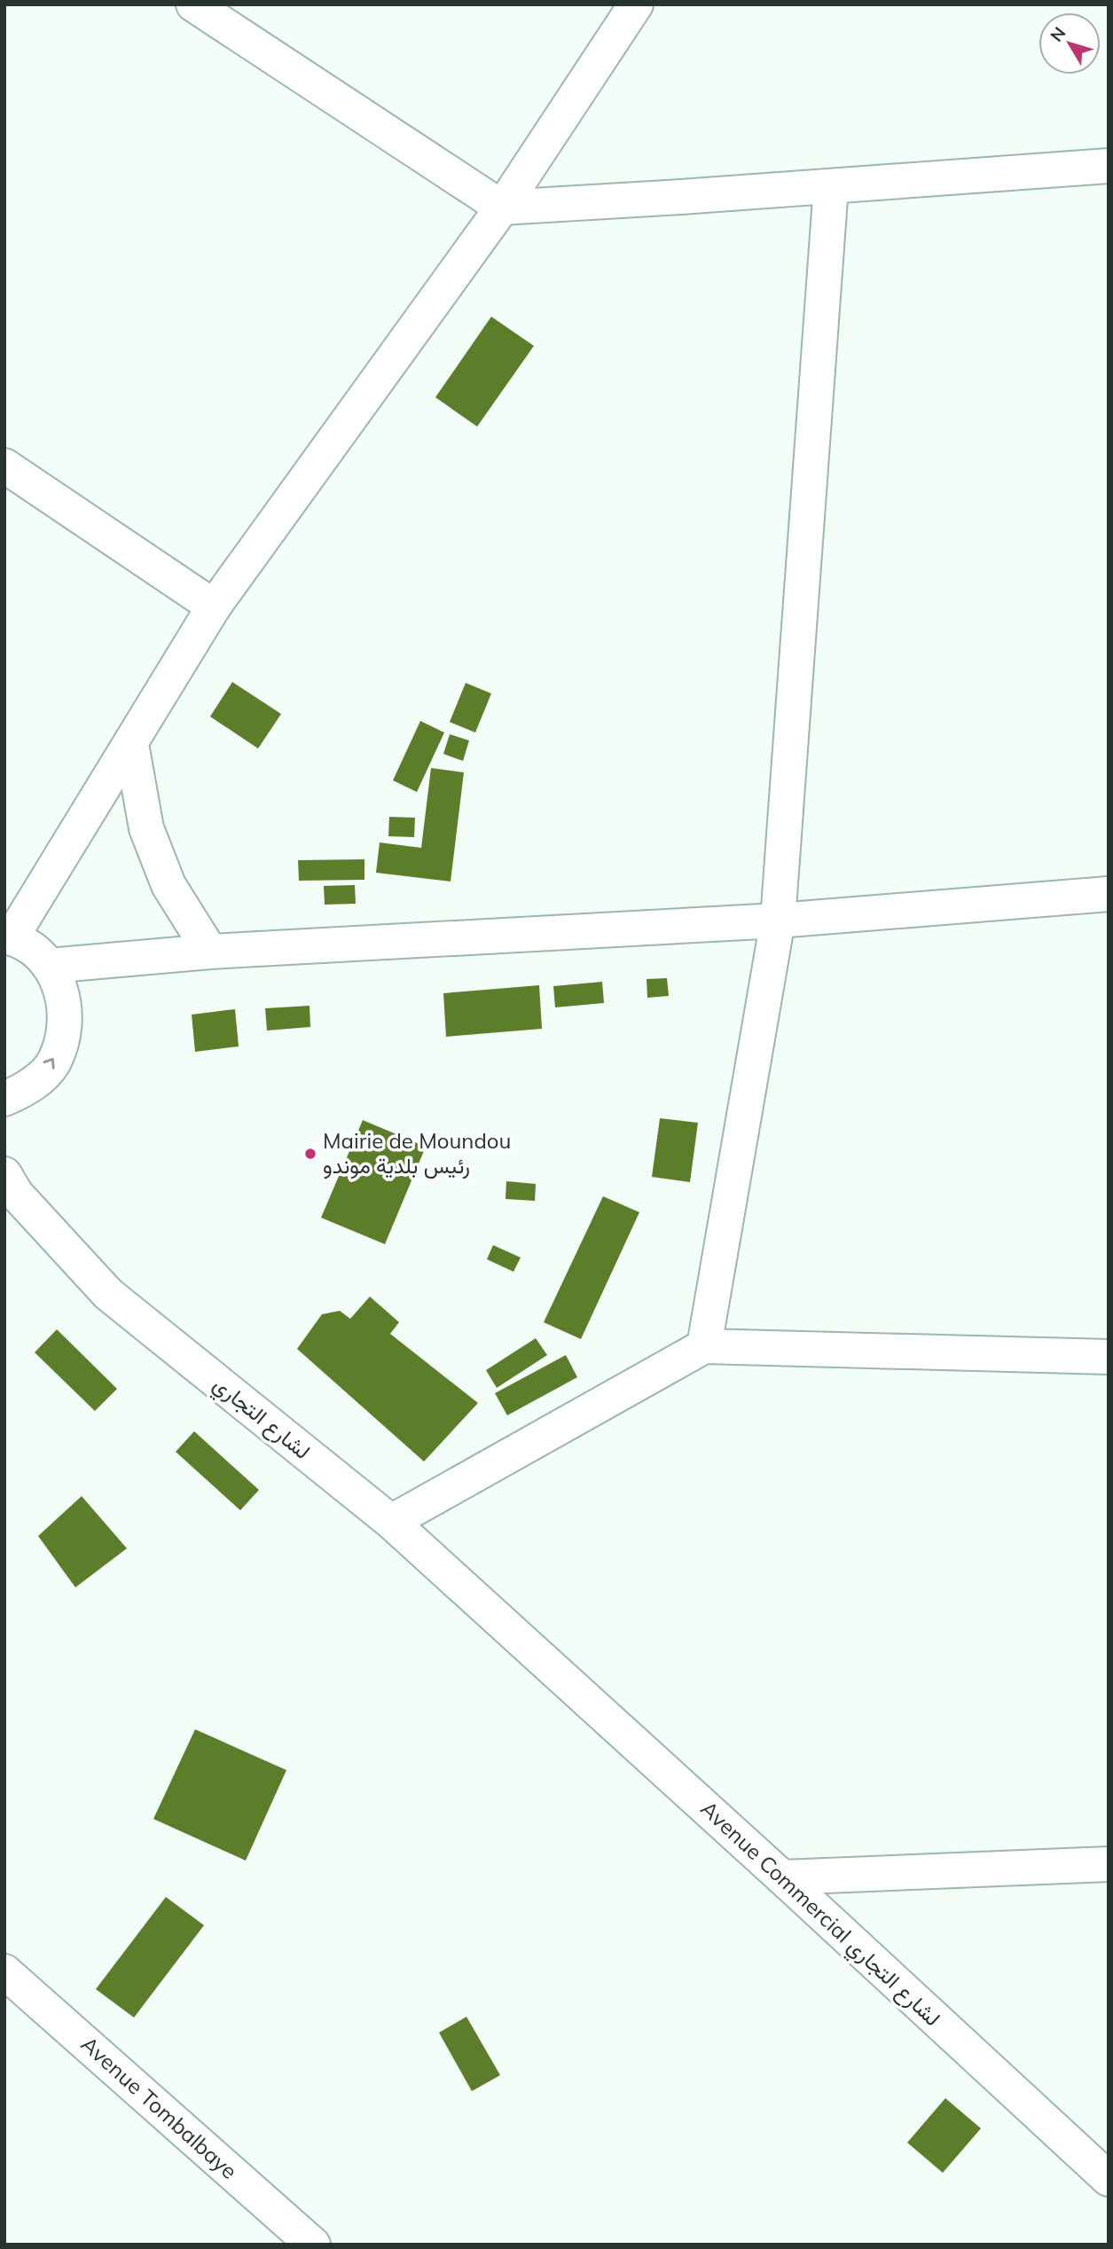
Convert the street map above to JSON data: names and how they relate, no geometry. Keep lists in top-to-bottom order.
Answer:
{
  "streets": {
    "street": ["لشارع التجاري", "Avenue Commercial لشارع التجاري", "Avenue Tombalbaye"]
  },
  "crossings": [
    ["لشارع التجاري", "Avenue Commercial لشارع التجاري"]
  ],
  "places": ["Mairie de Moundou رئيس بلدية موندو"],
  "north": "top left"
}
